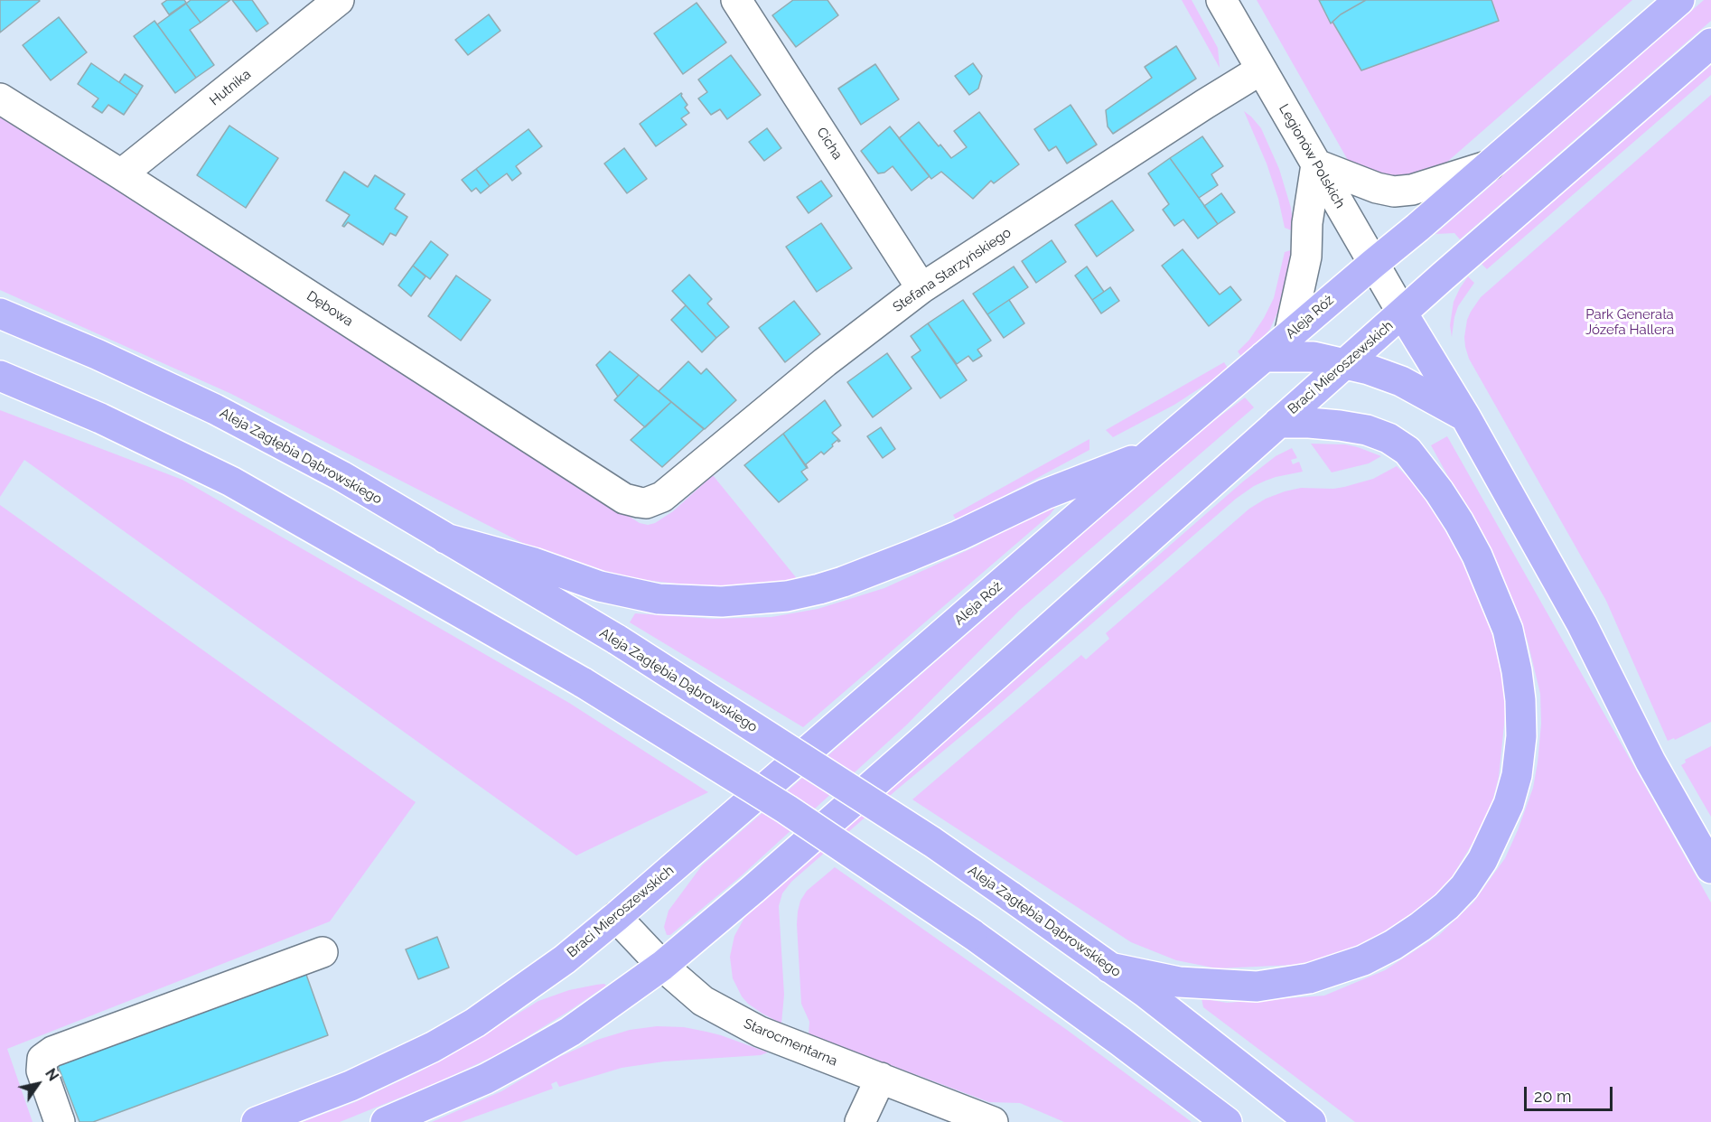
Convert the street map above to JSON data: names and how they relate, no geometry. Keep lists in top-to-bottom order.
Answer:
{
  "streets": {
    "main road": ["Aleja Róż", "Braci Mieroszewskich", "Aleja Zagłębia Dąbrowskiego"],
    "street": [
      "Hutnika",
      "Cicha",
      "Legionów Polskich",
      "Stefana Starzyńskiego",
      "Dębowa",
      "Starocmentarna"
    ]
  },
  "crossings": [
    ["Hutnika", "Dębowa"],
    ["Cicha", "Stefana Starzyńskiego"],
    ["Legionów Polskich", "Stefana Starzyńskiego"],
    ["Legionów Polskich", "Aleja Róż"],
    ["Legionów Polskich", "Braci Mieroszewskich"],
    ["Stefana Starzyńskiego", "Dębowa"],
    ["Aleja Róż", "Braci Mieroszewskich"],
    ["Braci Mieroszewskich", "Starocmentarna"]
  ],
  "parks": ["Park Generała Józefa Hallera"],
  "scale_bar": "20 m",
  "north": "top right"
}
